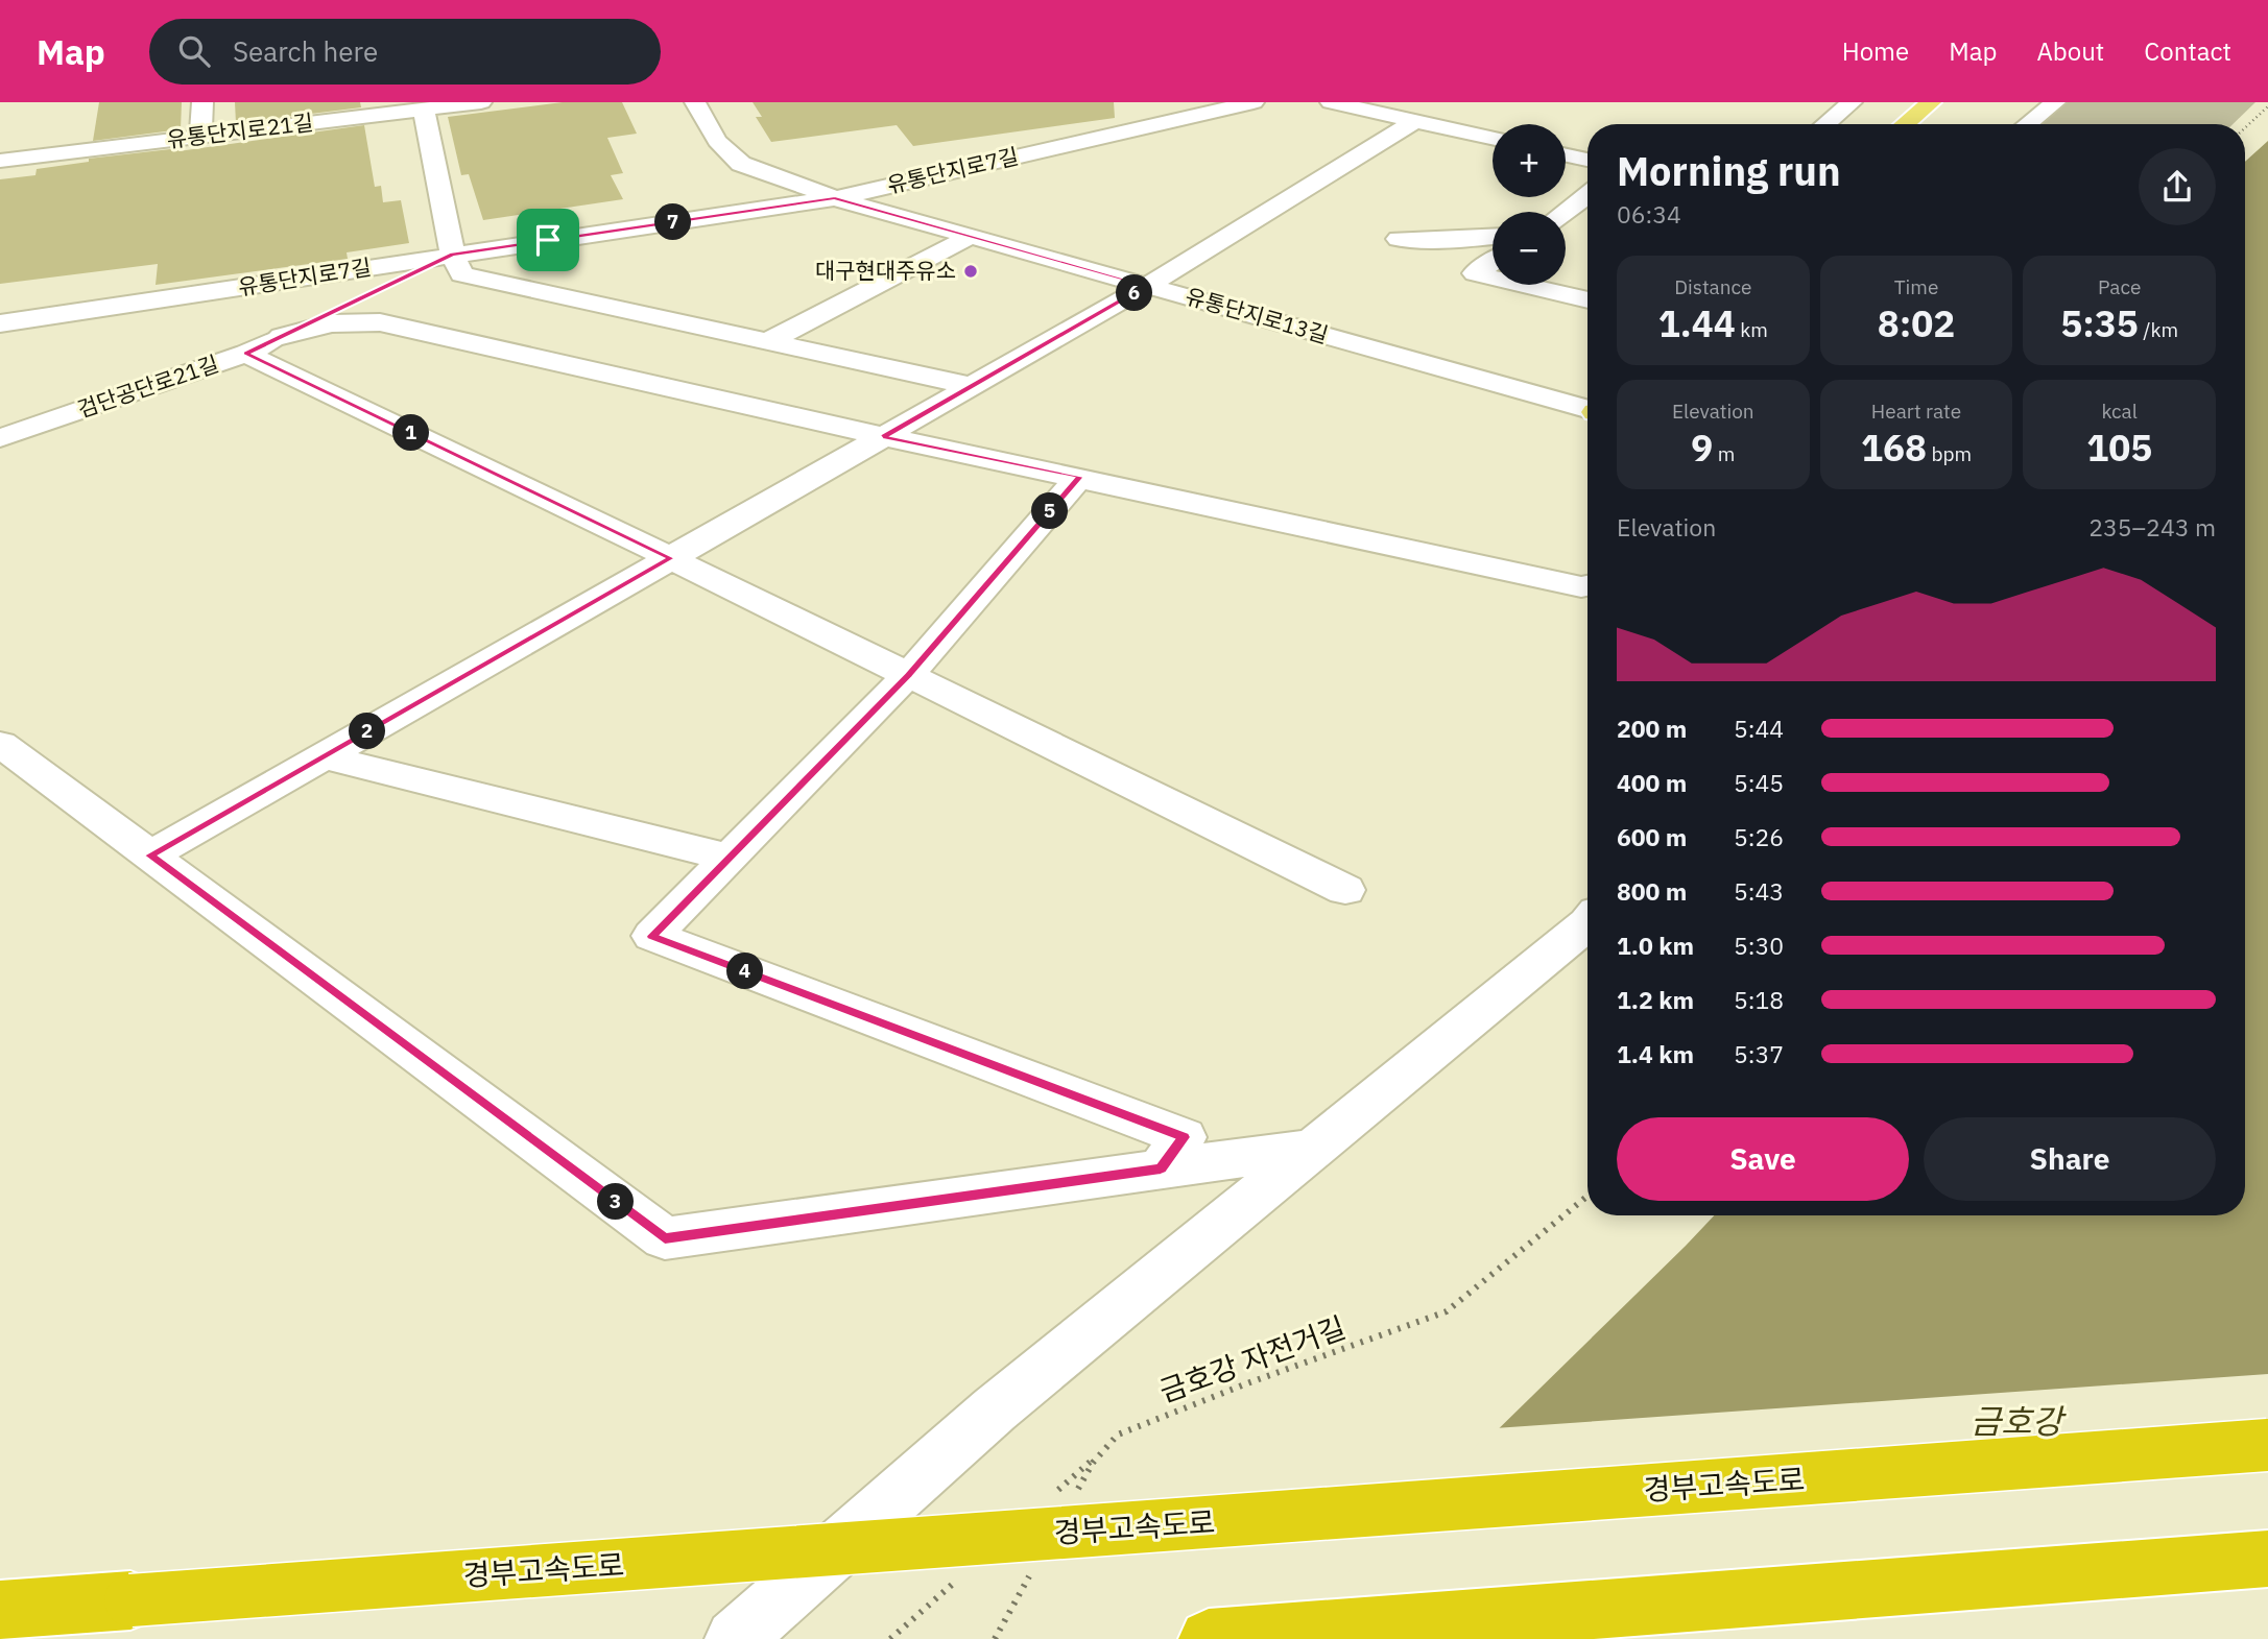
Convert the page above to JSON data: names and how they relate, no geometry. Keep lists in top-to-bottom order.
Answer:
{
  "streets": {
    "highway": ["경부고속도로"],
    "street": [
      "유통단지로21길",
      "유통단지로7길",
      "유통단지로13길",
      "검단공단로21길"
    ],
    "path": ["금호강 자전거길"]
  },
  "crossings": [
    ["유통단지로7길", "유통단지로13길"],
    ["유통단지로7길", "검단공단로21길"]
  ],
  "water": ["금호강"],
  "places": ["대구현대주유소"],
  "page": {
    "header": "Map",
    "search": "Search here",
    "nav": [
      "Home",
      "Map",
      "About",
      "Contact"
    ],
    "map_buttons": ["+", "−"],
    "heading": ["Morning run", "06:34"],
    "pins": [
      "7",
      "6",
      "1",
      "5",
      "2",
      "4",
      "3"
    ],
    "stats": [
      ["Distance", "1.44 km"],
      ["Time", "8:02"],
      ["Pace", "5:35 /km"],
      ["Elevation", "9 m"],
      ["Heart rate", "168 bpm"],
      ["kcal", "105"]
    ],
    "chart": ["Elevation", "235–243 m"],
    "list": [
      {
        "name": "200 m",
        "note": "5:44"
      },
      {
        "name": "400 m",
        "note": "5:45"
      },
      {
        "name": "600 m",
        "note": "5:26"
      },
      {
        "name": "800 m",
        "note": "5:43"
      },
      {
        "name": "1.0 km",
        "note": "5:30"
      },
      {
        "name": "1.2 km",
        "note": "5:18"
      },
      {
        "name": "1.4 km",
        "note": "5:37"
      }
    ],
    "buttons": ["Save", "Share"]
  }
}
